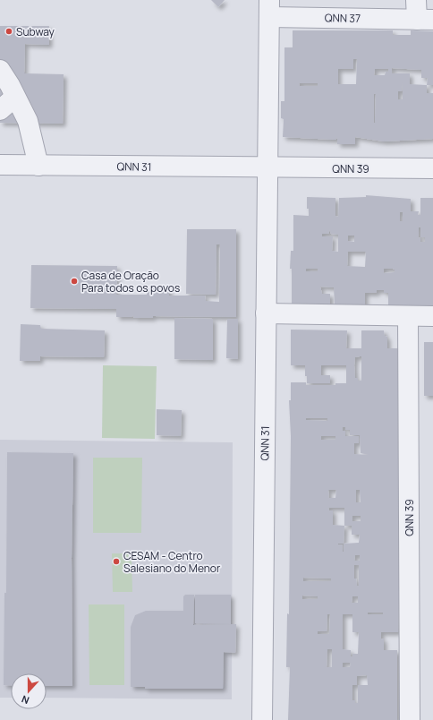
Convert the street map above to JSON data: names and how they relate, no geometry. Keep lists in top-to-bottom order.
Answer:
{
  "streets": {
    "street": ["QNN 37", "QNN 31", "QNN 39"]
  },
  "crossings": [
    ["QNN 37", "QNN 31"],
    ["QNN 31", "QNN 39"]
  ],
  "places": ["Subway", "Casa de Oração Para todos os povos", "CESAM - Centro Salesiano do Menor"],
  "north": "bottom"
}
